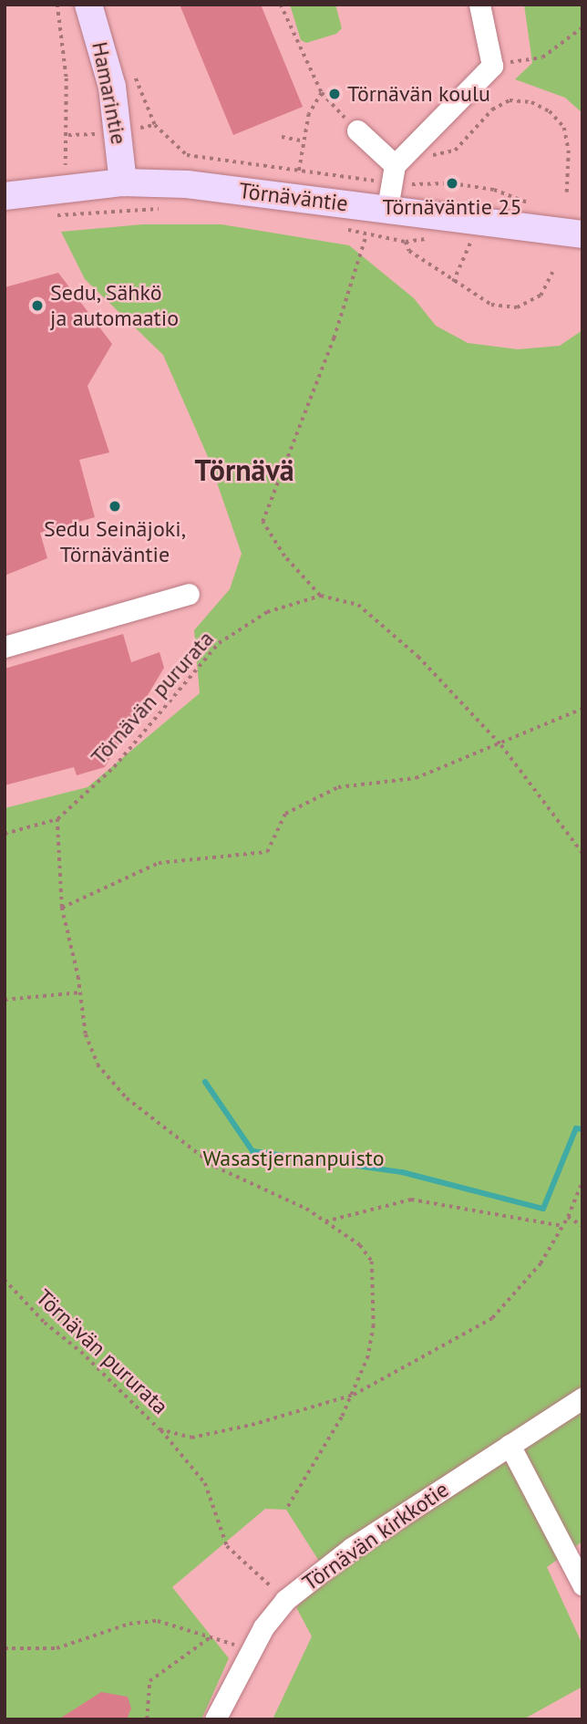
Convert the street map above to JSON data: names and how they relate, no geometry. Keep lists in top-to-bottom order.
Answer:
{
  "streets": {
    "main road": ["Hamarintie", "Törnäväntie"],
    "street": ["Törnävän kirkkotie"],
    "path": ["Törnävän pururata"]
  },
  "crossings": [
    ["Hamarintie", "Törnäväntie"]
  ],
  "districts": ["Törnävä"],
  "parks": ["Wasastjernanpuisto"],
  "places": [
    "Törnävän koulu",
    "Törnäväntie 25",
    "Sedu, Sähkö ja automaatio",
    "Sedu Seinäjoki, Törnäväntie"
  ]
}
